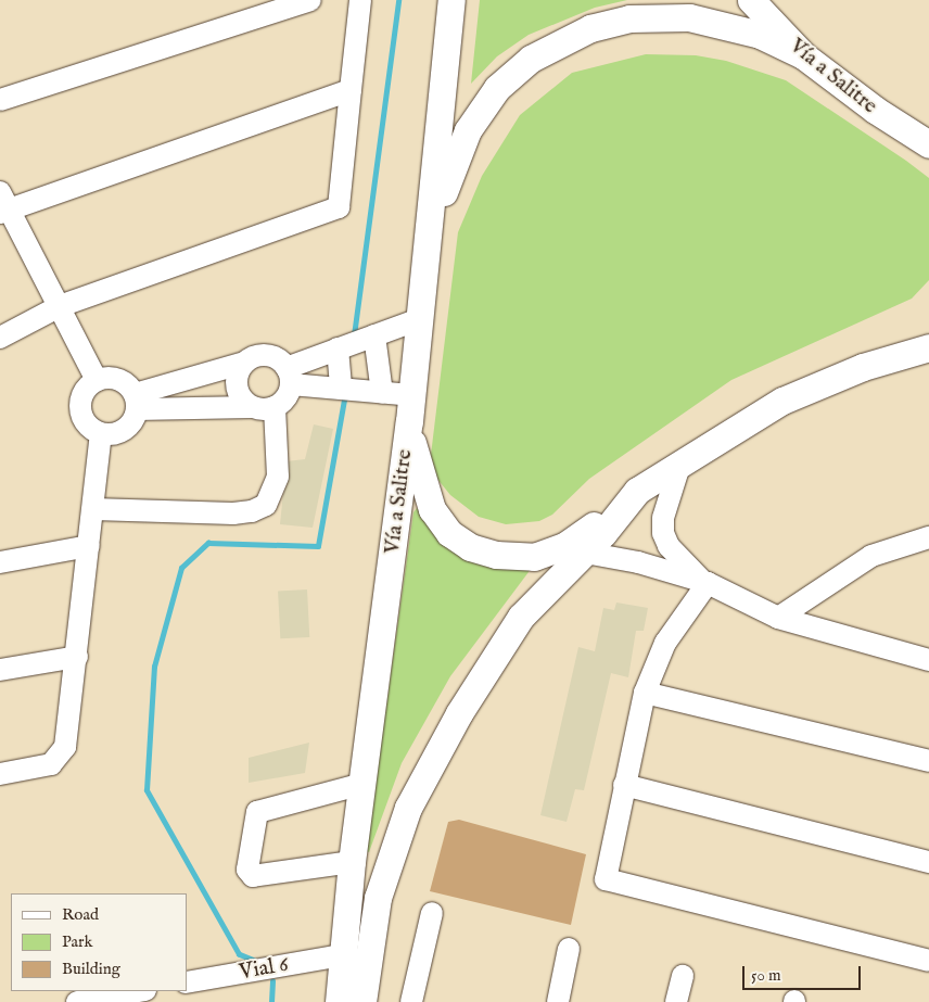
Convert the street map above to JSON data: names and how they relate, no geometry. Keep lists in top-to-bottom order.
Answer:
{
  "streets": {
    "main road": ["Vía a Salitre"],
    "street": ["Vial 6"]
  },
  "crossings": [
    ["Vía a Salitre", "Vial 6"]
  ],
  "legend": ["Road", "Park", "Building"],
  "scale_bar": "50 m"
}
